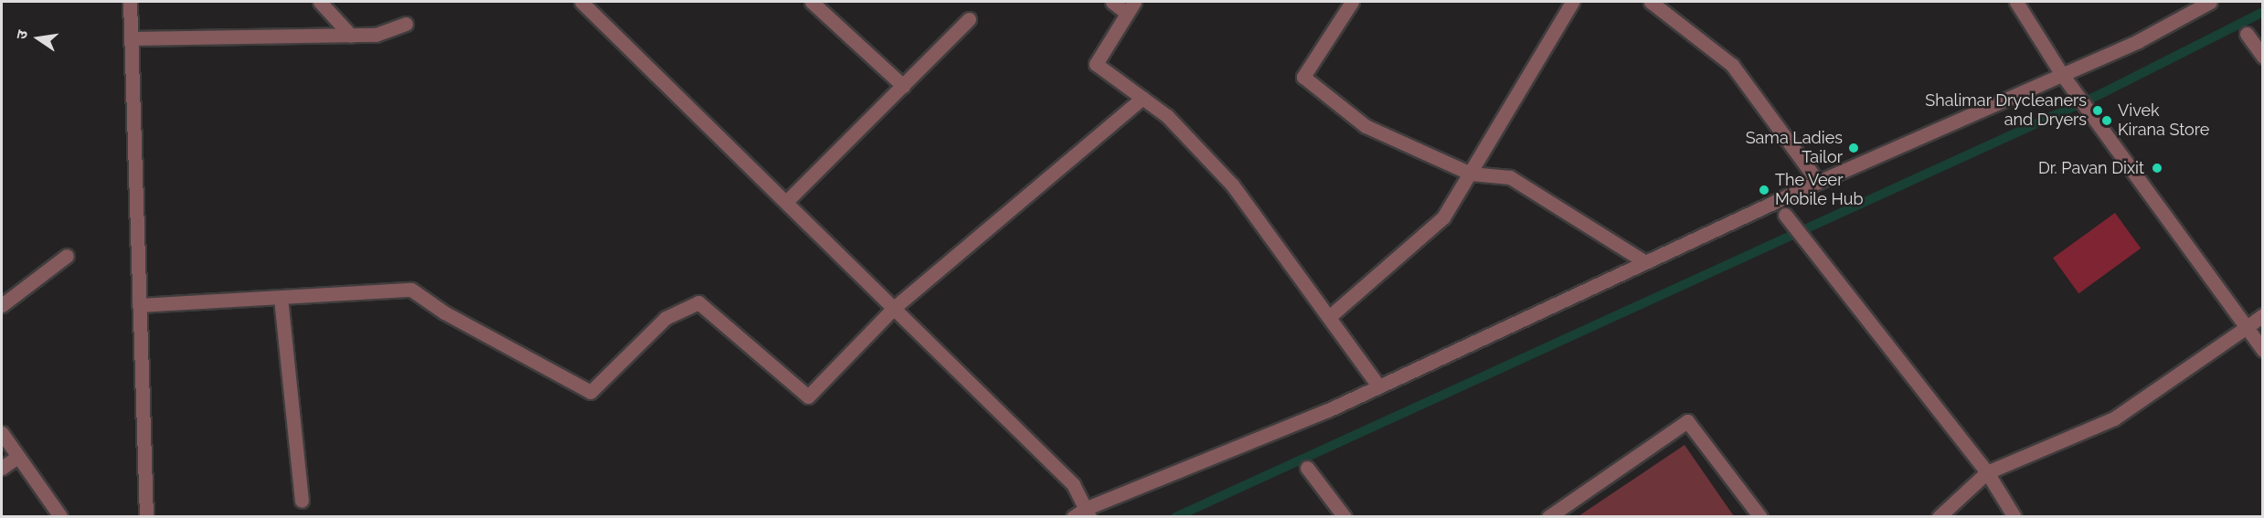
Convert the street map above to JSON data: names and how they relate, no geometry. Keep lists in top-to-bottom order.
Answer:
{
  "places": [
    "Shalimar Drycleaners and Dryers",
    "Vivek Kirana Store",
    "Sama Ladies Tailor",
    "Dr. Pavan Dixit",
    "The Veer Mobile Hub"
  ],
  "north": "left"
}
